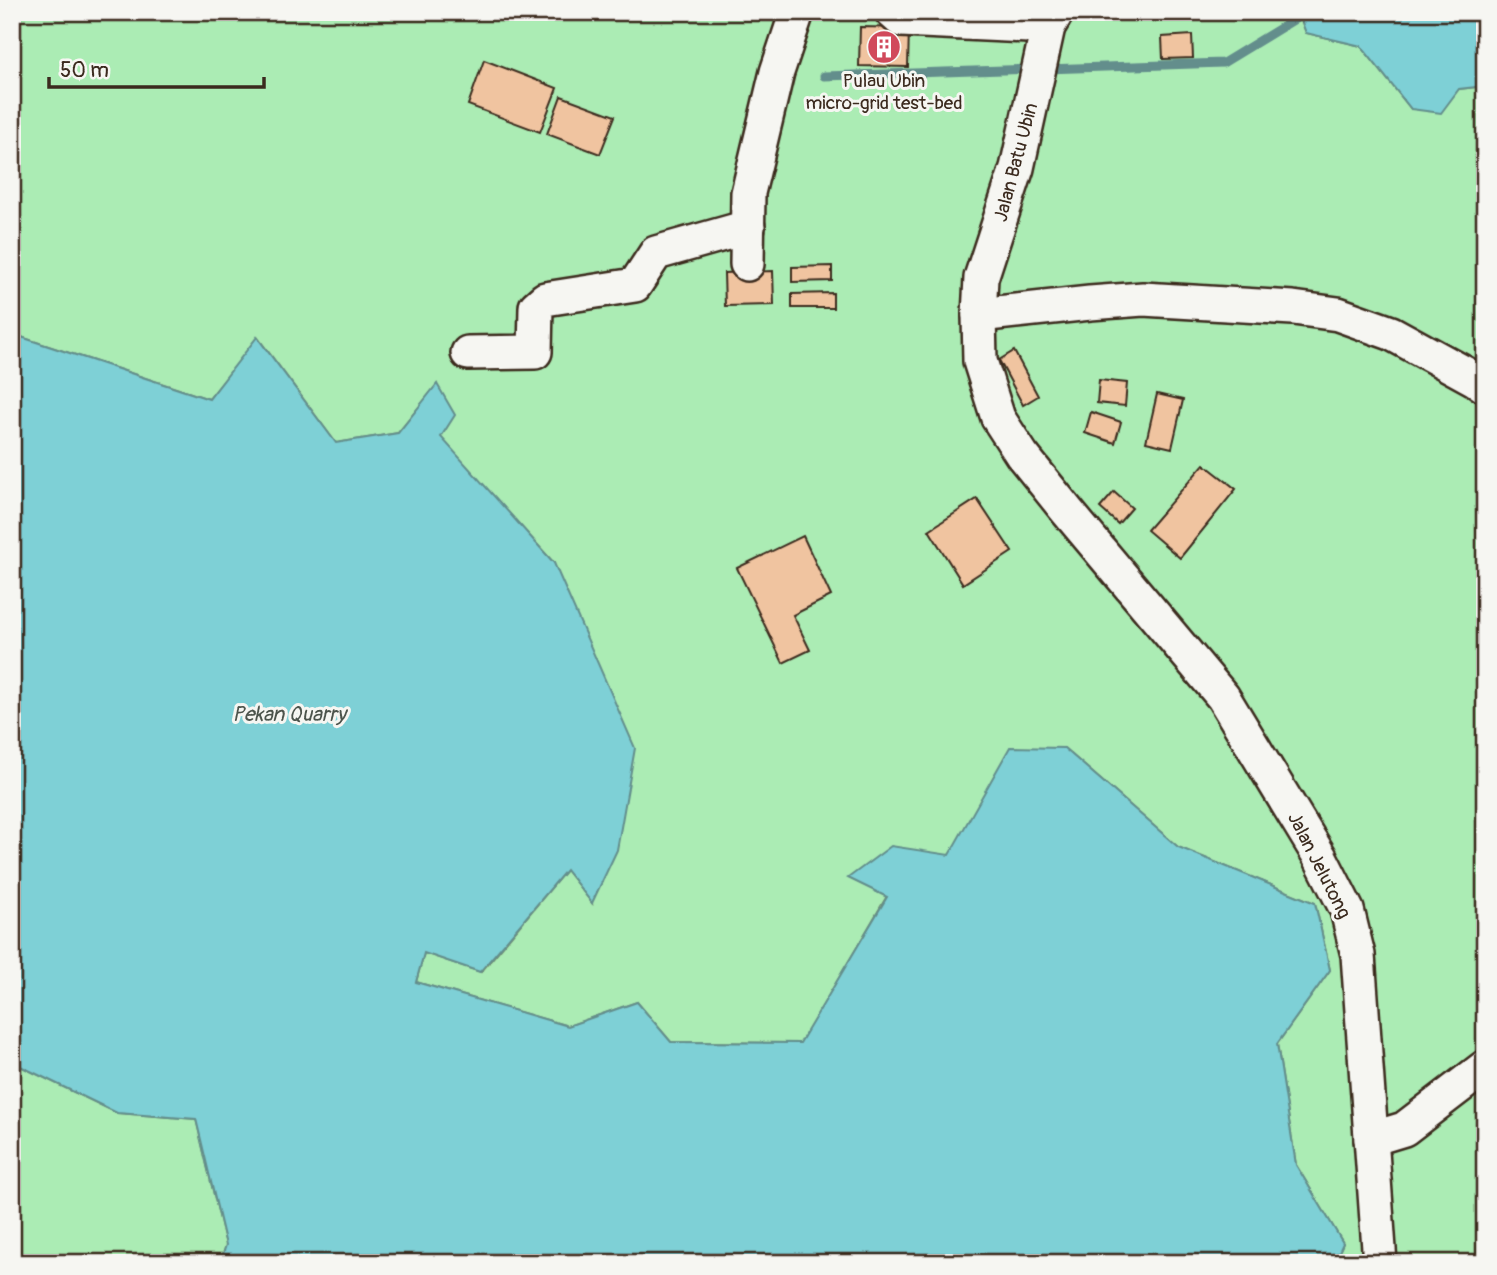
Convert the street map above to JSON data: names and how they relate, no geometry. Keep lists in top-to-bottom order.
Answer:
{
  "streets": {
    "street": ["Jalan Batu Ubin", "Jalan Jelutong"]
  },
  "crossings": [
    ["Jalan Batu Ubin", "Jalan Jelutong"]
  ],
  "water": ["Pekan Quarry"],
  "places": {
    "building": ["Pulau Ubin micro-grid test-bed"]
  },
  "scale_bar": "50 m"
}
